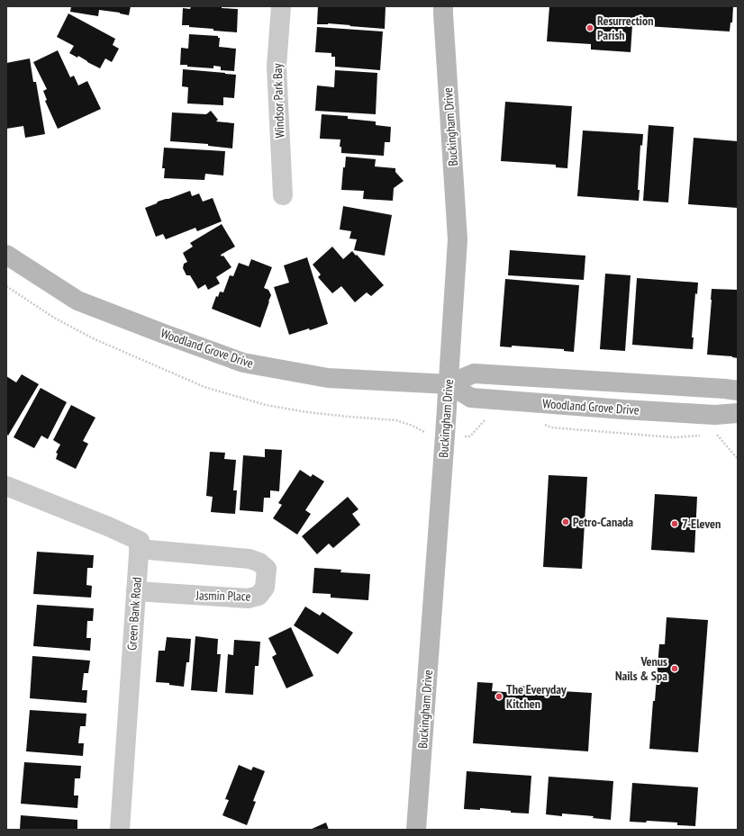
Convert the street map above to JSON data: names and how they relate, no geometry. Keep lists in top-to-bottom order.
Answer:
{
  "streets": {
    "street": [
      "Windsor Park Bay",
      "Buckingham Drive",
      "Woodland Grove Drive",
      "Jasmin Place",
      "Green Bank Road"
    ]
  },
  "crossings": [
    ["Buckingham Drive", "Woodland Grove Drive"],
    ["Jasmin Place", "Green Bank Road"]
  ],
  "places": [
    "Resurrection Parish",
    "Petro-Canada",
    "7-Eleven",
    "Venus Nails & Spa",
    "The Everyday Kitchen"
  ]
}
